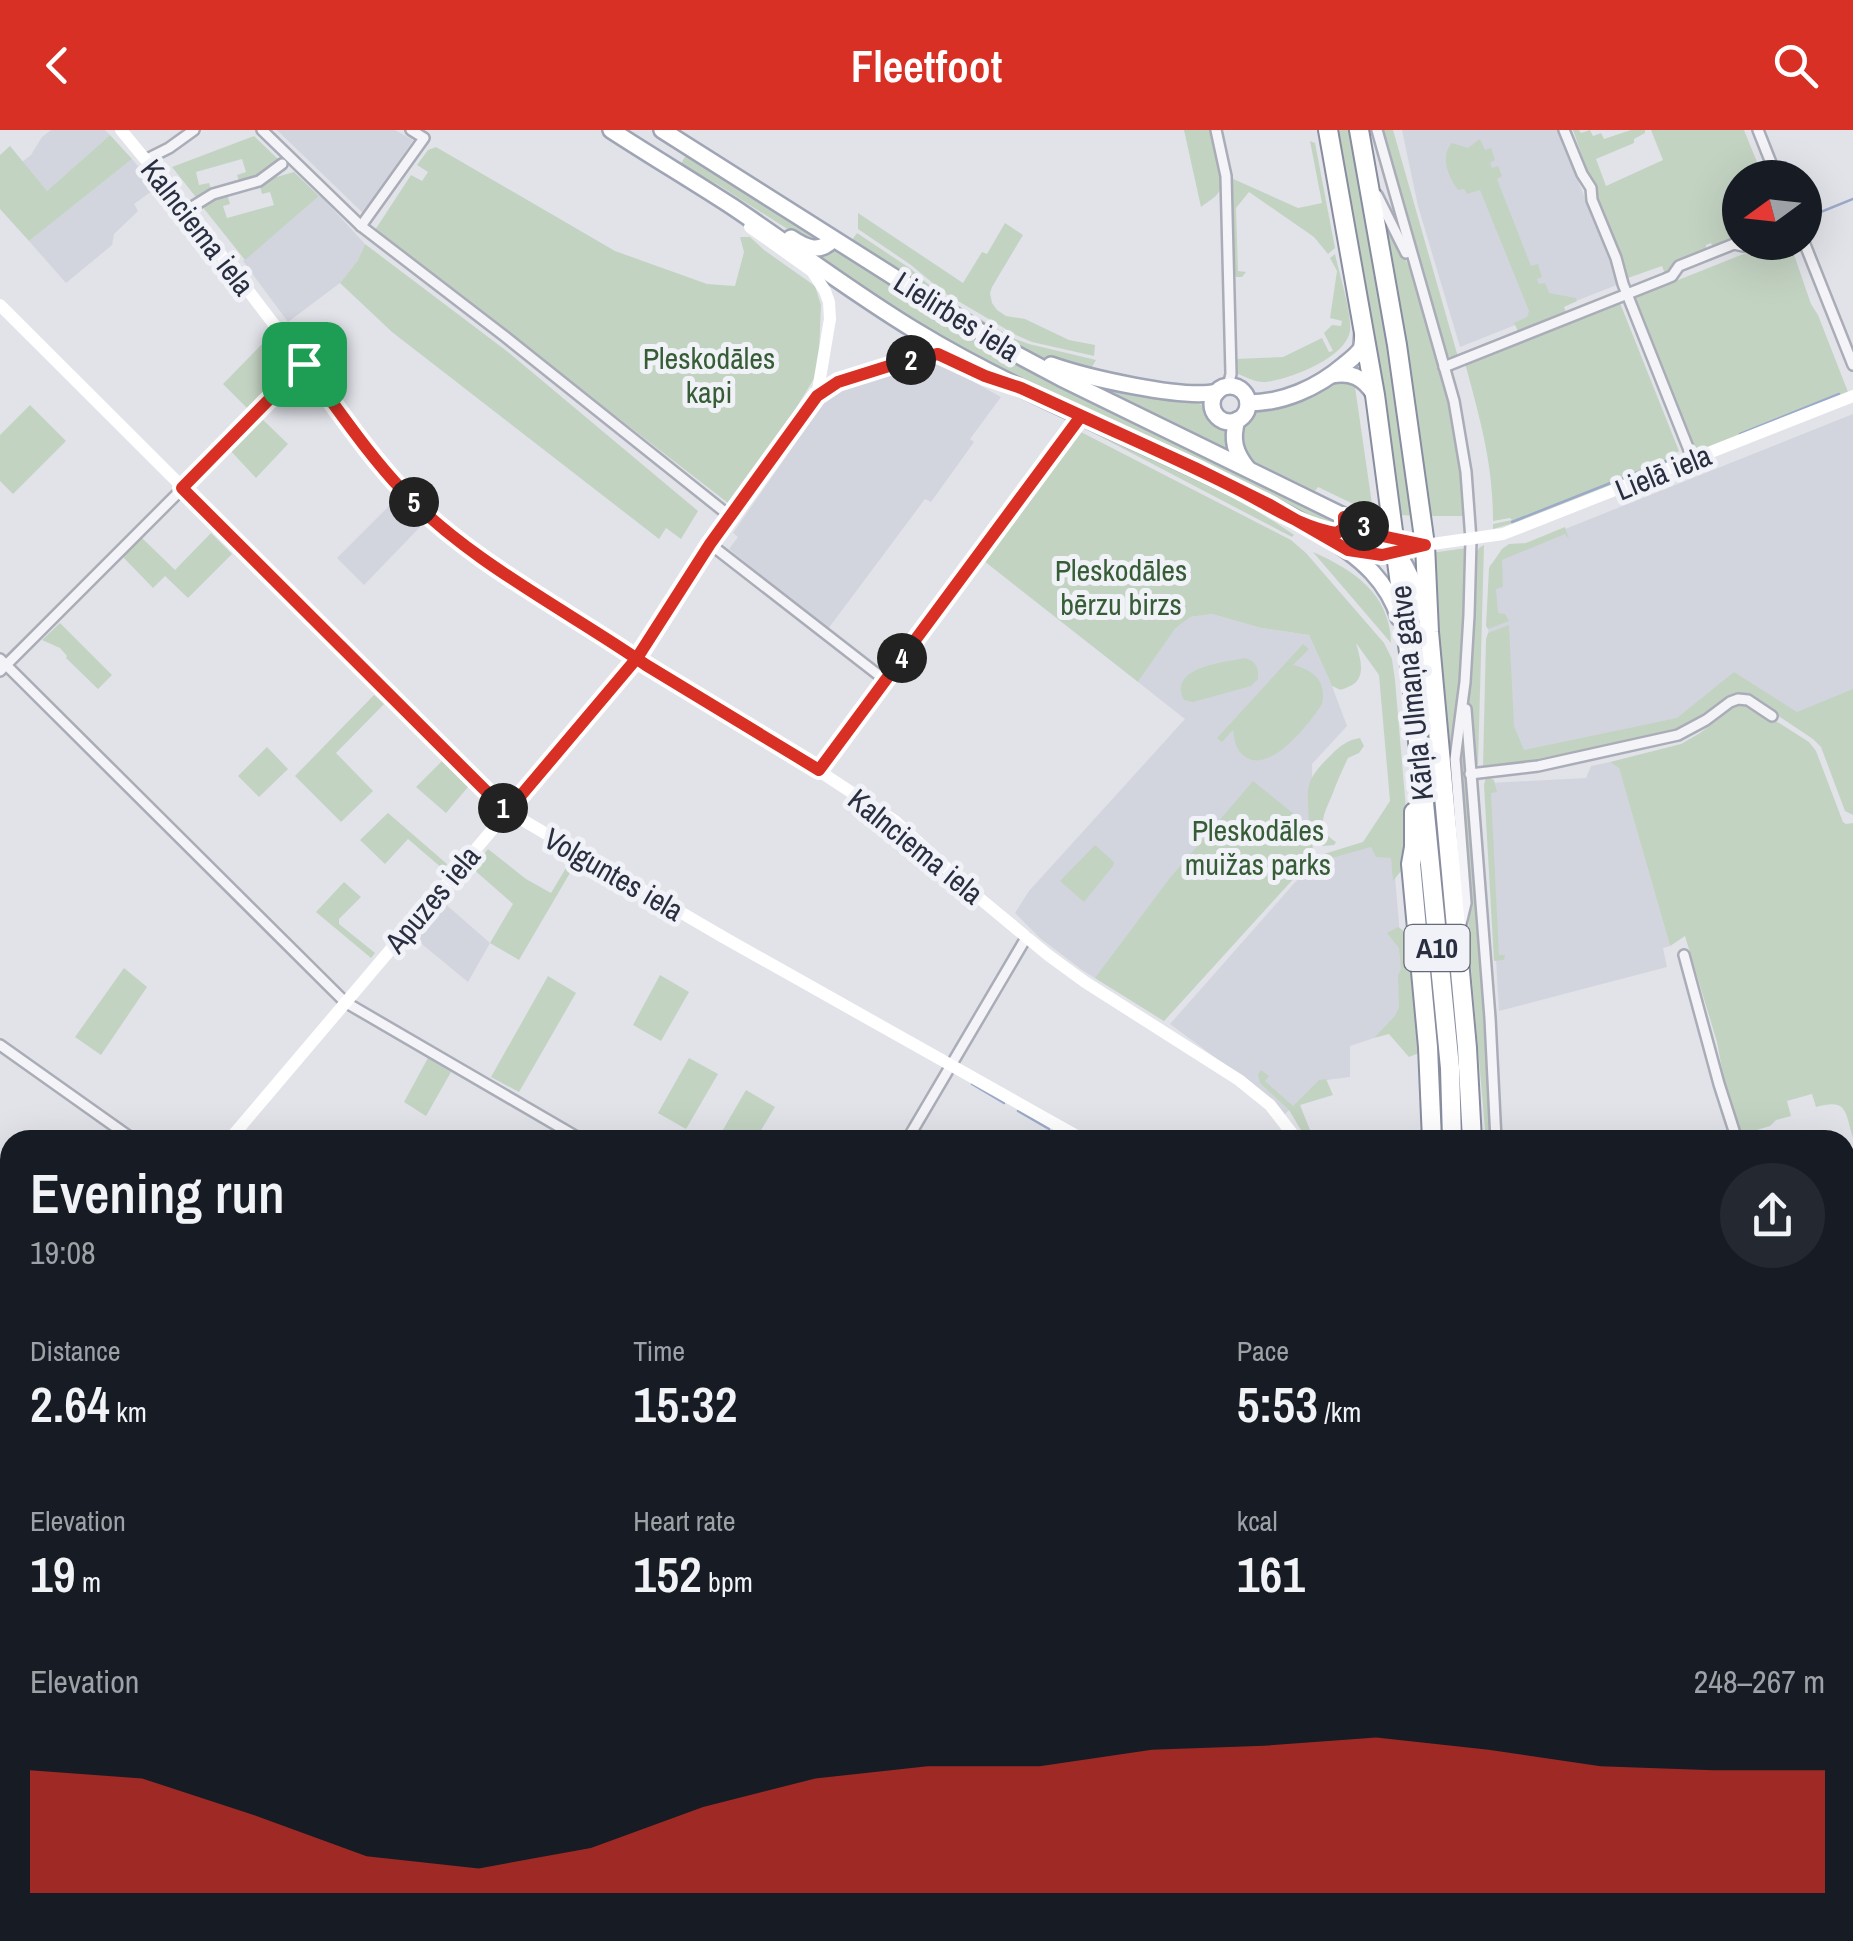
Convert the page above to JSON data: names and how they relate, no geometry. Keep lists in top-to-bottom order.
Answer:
{
  "streets": {
    "highway": ["Kārļa Ulmaņa gatve", "A10"],
    "main road": ["Lielirbes iela"],
    "street": [
      "Kalnciema iela",
      "Lielā iela",
      "Volguntes iela",
      "Apuzes iela"
    ]
  },
  "crossings": [
    ["Kalnciema iela", "Apuzes iela"],
    ["Lielirbes iela", "Lielā iela"],
    ["Lielirbes iela", "Kārļa Ulmaņa gatve"],
    ["Lielirbes iela", "Apuzes iela"],
    ["Lielā iela", "Kārļa Ulmaņa gatve"],
    ["Volguntes iela", "Apuzes iela"]
  ],
  "parks": ["Pleskodāles kapi", "Pleskodāles bērzu birzs", "Pleskodāles muižas parks"],
  "north": "left",
  "page": {
    "header": "Fleetfoot",
    "pins": [
      "2",
      "5",
      "3",
      "4",
      "1"
    ],
    "heading": ["Evening run", "19:08"],
    "stats": [
      ["Distance", "2.64 km"],
      ["Time", "15:32"],
      ["Pace", "5:53 /km"],
      ["Elevation", "19 m"],
      ["Heart rate", "152 bpm"],
      ["kcal", "161"]
    ],
    "chart": ["Elevation", "248–267 m"]
  }
}
